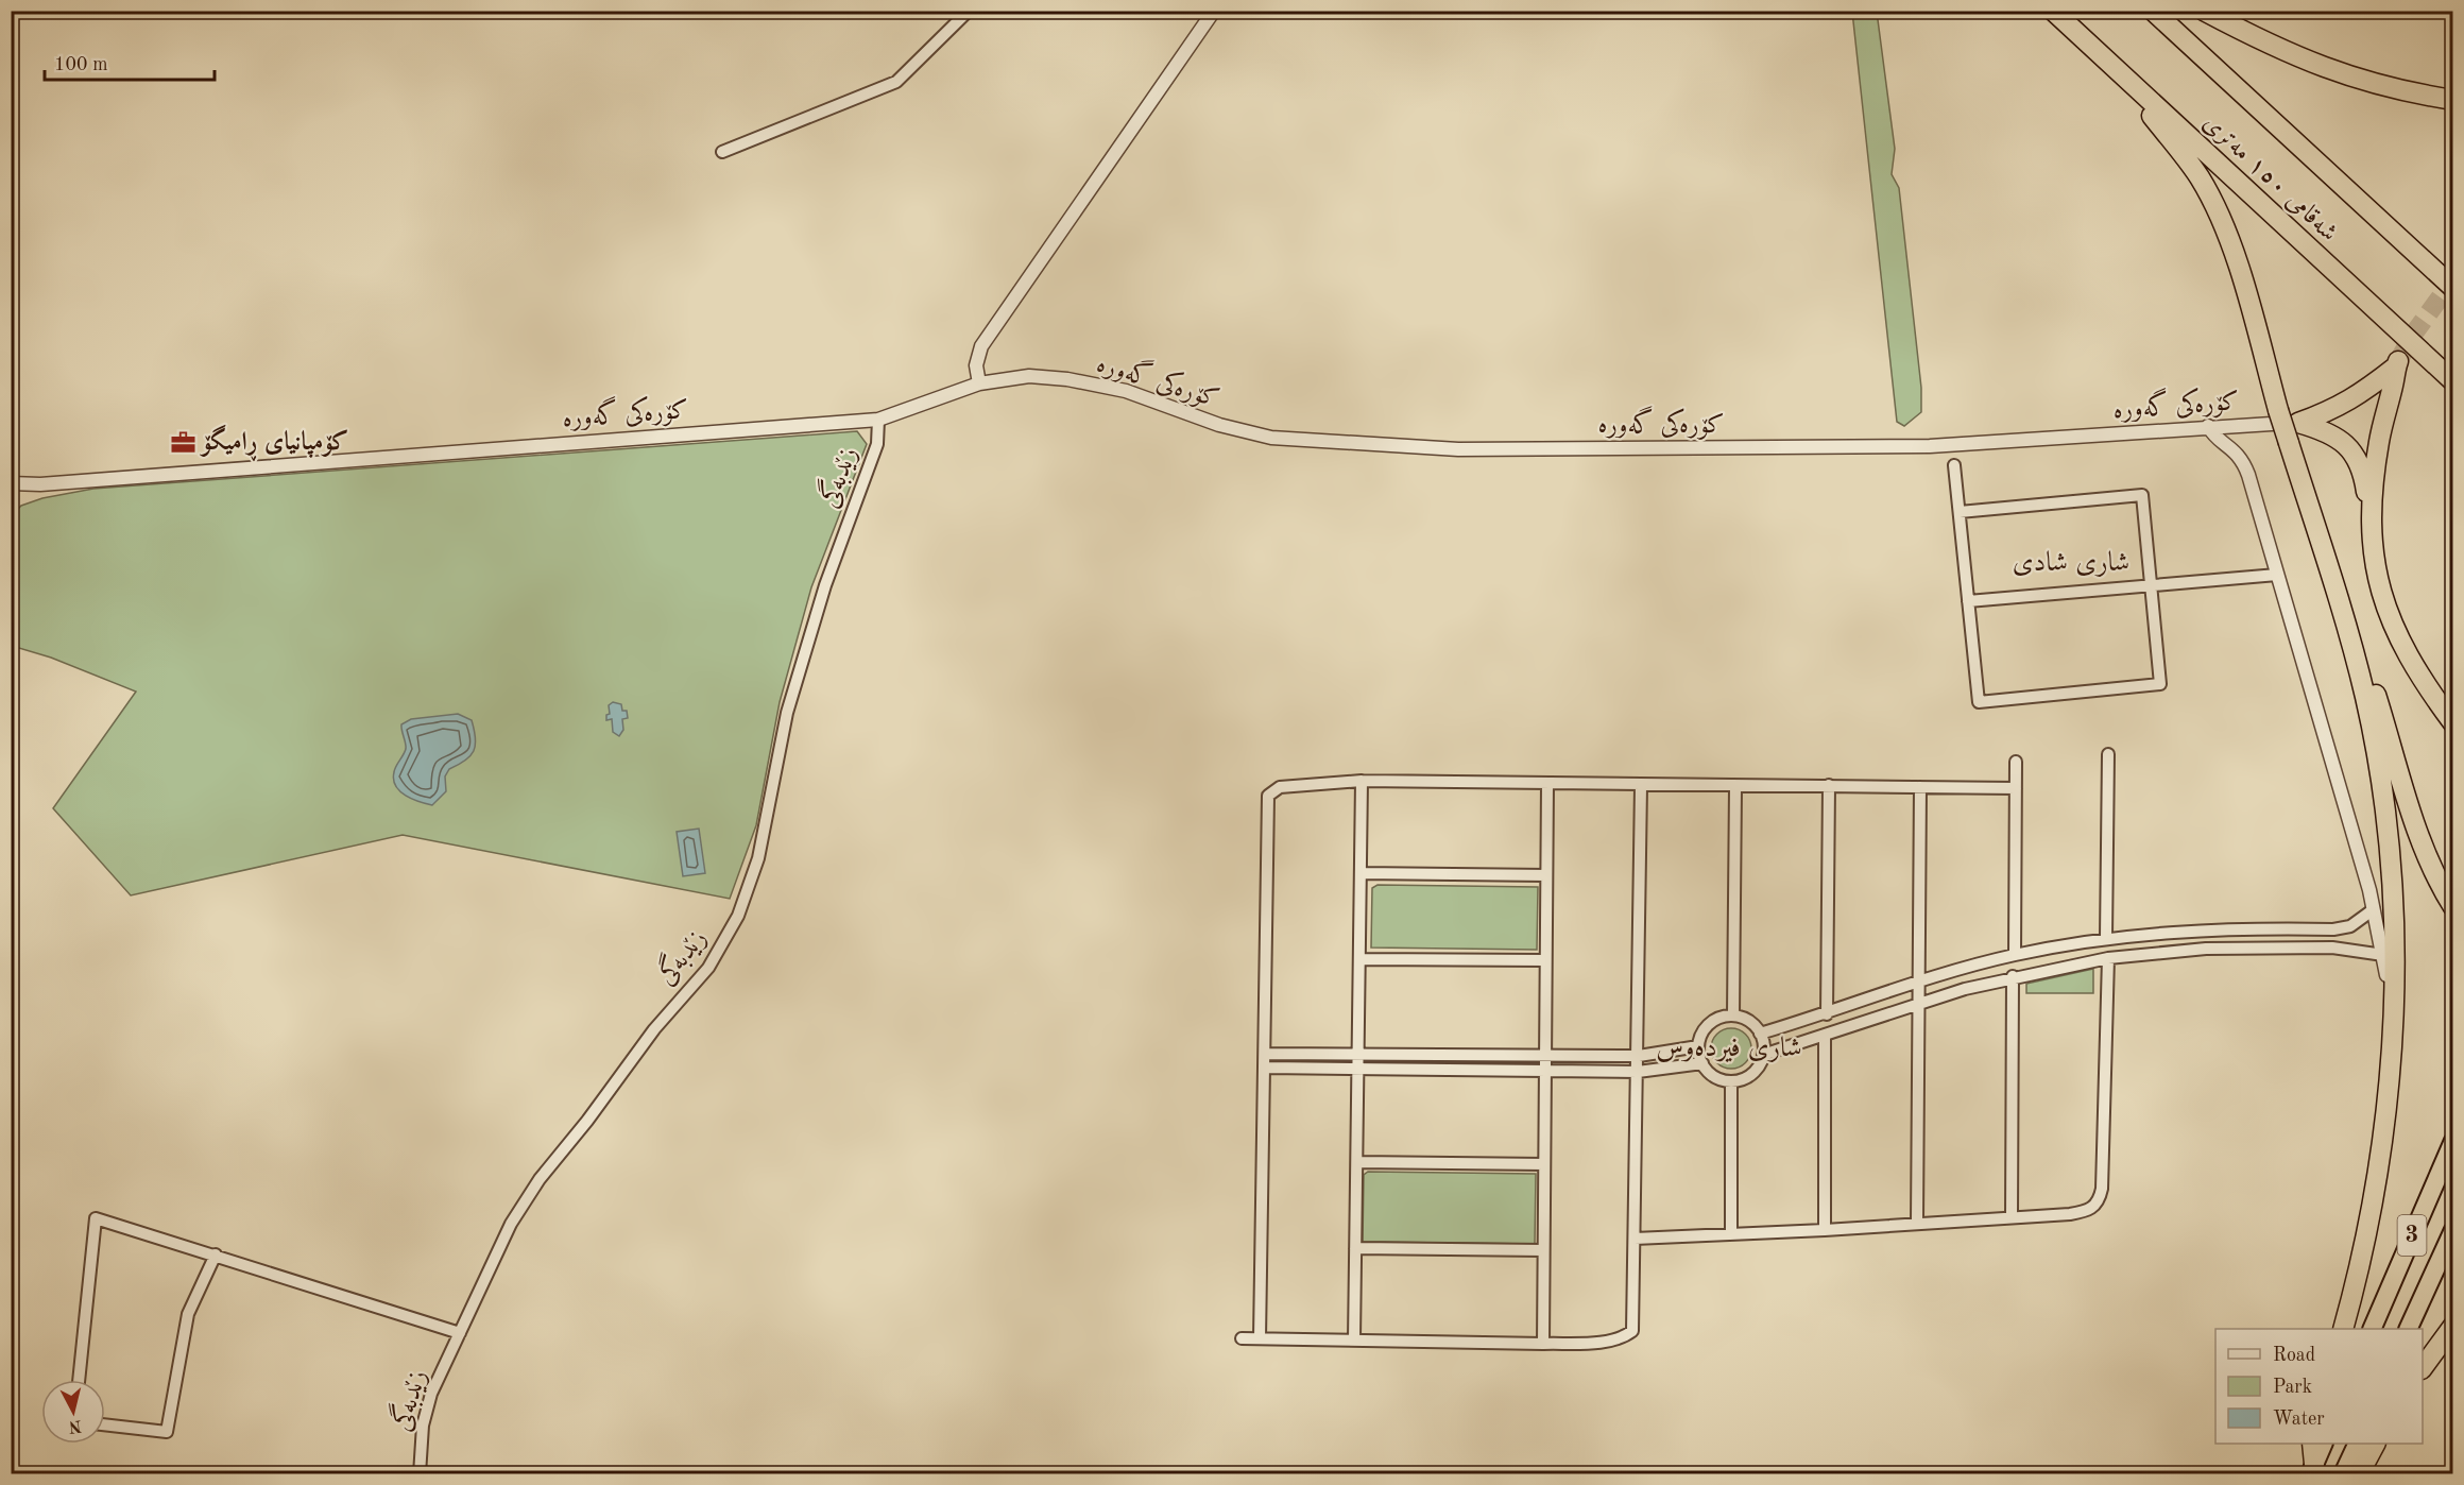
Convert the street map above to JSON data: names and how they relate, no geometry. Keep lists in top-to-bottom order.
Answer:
{
  "streets": {
    "highway": ["شەقامی ١٥٠ مەتری", "3"],
    "street": ["کۆرەکی گەورە", "زێدبەگی"]
  },
  "crossings": [
    ["کۆرەکی گەورە", "زێدبەگی"]
  ],
  "districts": ["شاری شادی", "شاری فیردەوس"],
  "places": {
    "office": ["کۆمپانیای ڕامیگۆ"]
  },
  "legend": ["Road", "Park", "Water"],
  "scale_bar": "100 m",
  "north": "bottom"
}
